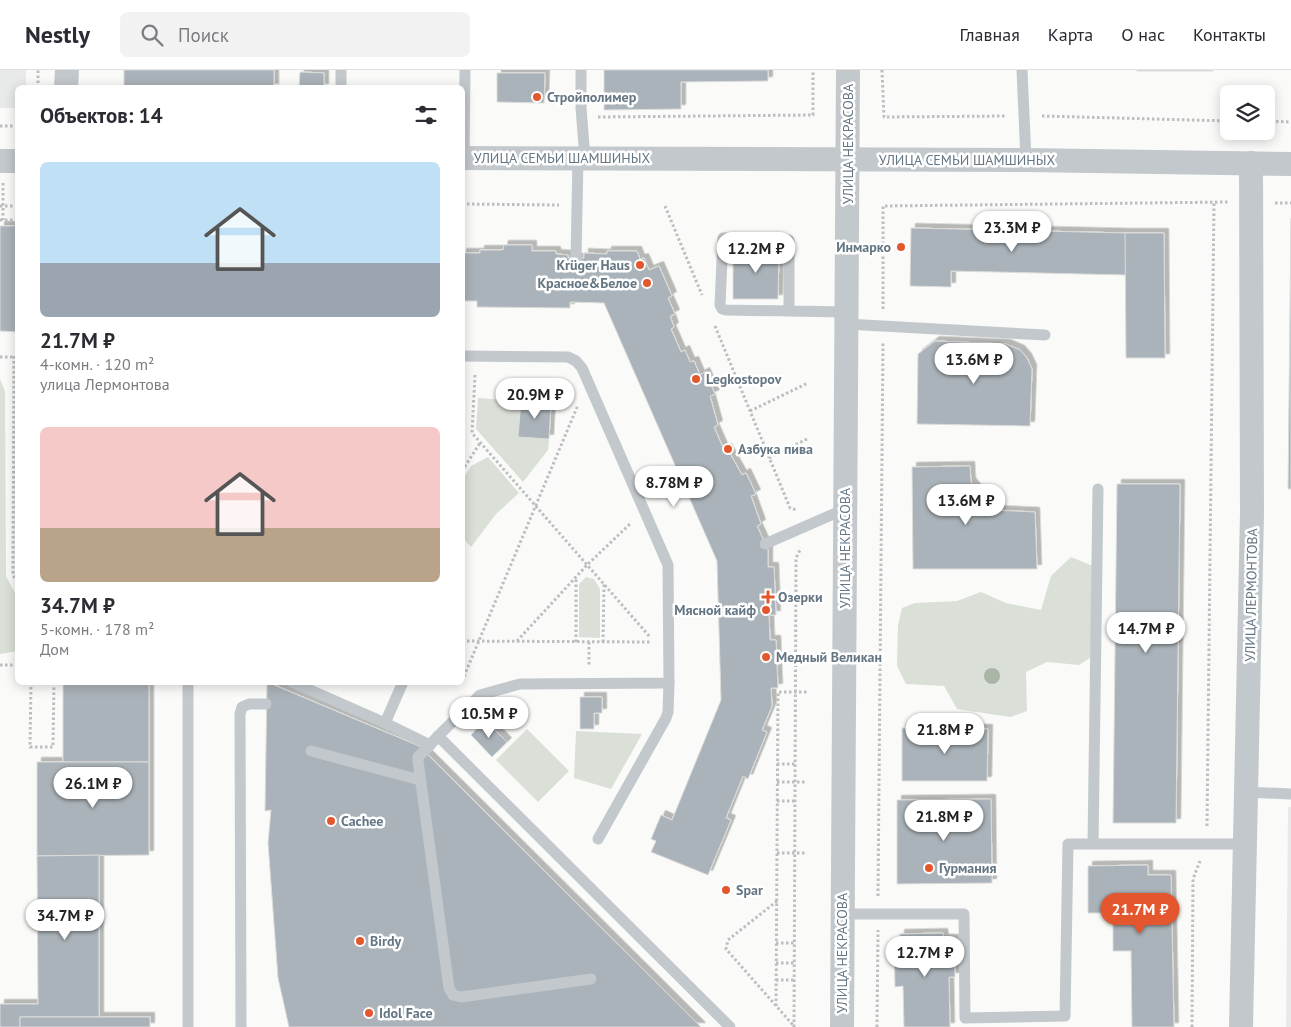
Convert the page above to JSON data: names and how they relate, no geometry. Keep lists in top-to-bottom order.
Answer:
{
  "streets": {
    "street": ["УЛИЦА НЕКРАСОВА", "УЛИЦА СЕМЬИ ШАМШИНЫХ", "УЛИЦА ЛЕРМОНТОВА"]
  },
  "crossings": [
    ["УЛИЦА НЕКРАСОВА", "УЛИЦА СЕМЬИ ШАМШИНЫХ"],
    ["УЛИЦА СЕМЬИ ШАМШИНЫХ", "УЛИЦА ЛЕРМОНТОВА"]
  ],
  "places": {
    "other": [
      "Стройполимер",
      "Инмарко",
      "Krüger Haus",
      "Красное&Белое",
      "Legkostopov",
      "Азбука пива",
      "Мясной кайф",
      "Медный Великан",
      "Cachee",
      "Гурмания",
      "Spar",
      "Birdy",
      "Idol Face"
    ],
    "health": ["Озерки"]
  },
  "page": {
    "header": "Nestly",
    "search": "Поиск",
    "nav": [
      "Главная",
      "Карта",
      "О нас",
      "Контакты"
    ],
    "heading": "Объектов: 14",
    "list": [
      {
        "name": "21.7M ₽",
        "note": "4-комн. · 120 m² · улица Лермонтова"
      },
      {
        "name": "34.7M ₽",
        "note": "5-комн. · 178 m² · Дом"
      }
    ],
    "price": [
      "23.3M ₽",
      "12.2M ₽",
      "13.6M ₽",
      "20.9M ₽",
      "8.78M ₽",
      "13.6M ₽",
      "14.7M ₽",
      "10.5M ₽",
      "21.8M ₽",
      "26.1M ₽",
      "21.8M ₽",
      "21.7M ₽",
      "34.7M ₽",
      "12.7M ₽"
    ]
  }
}
